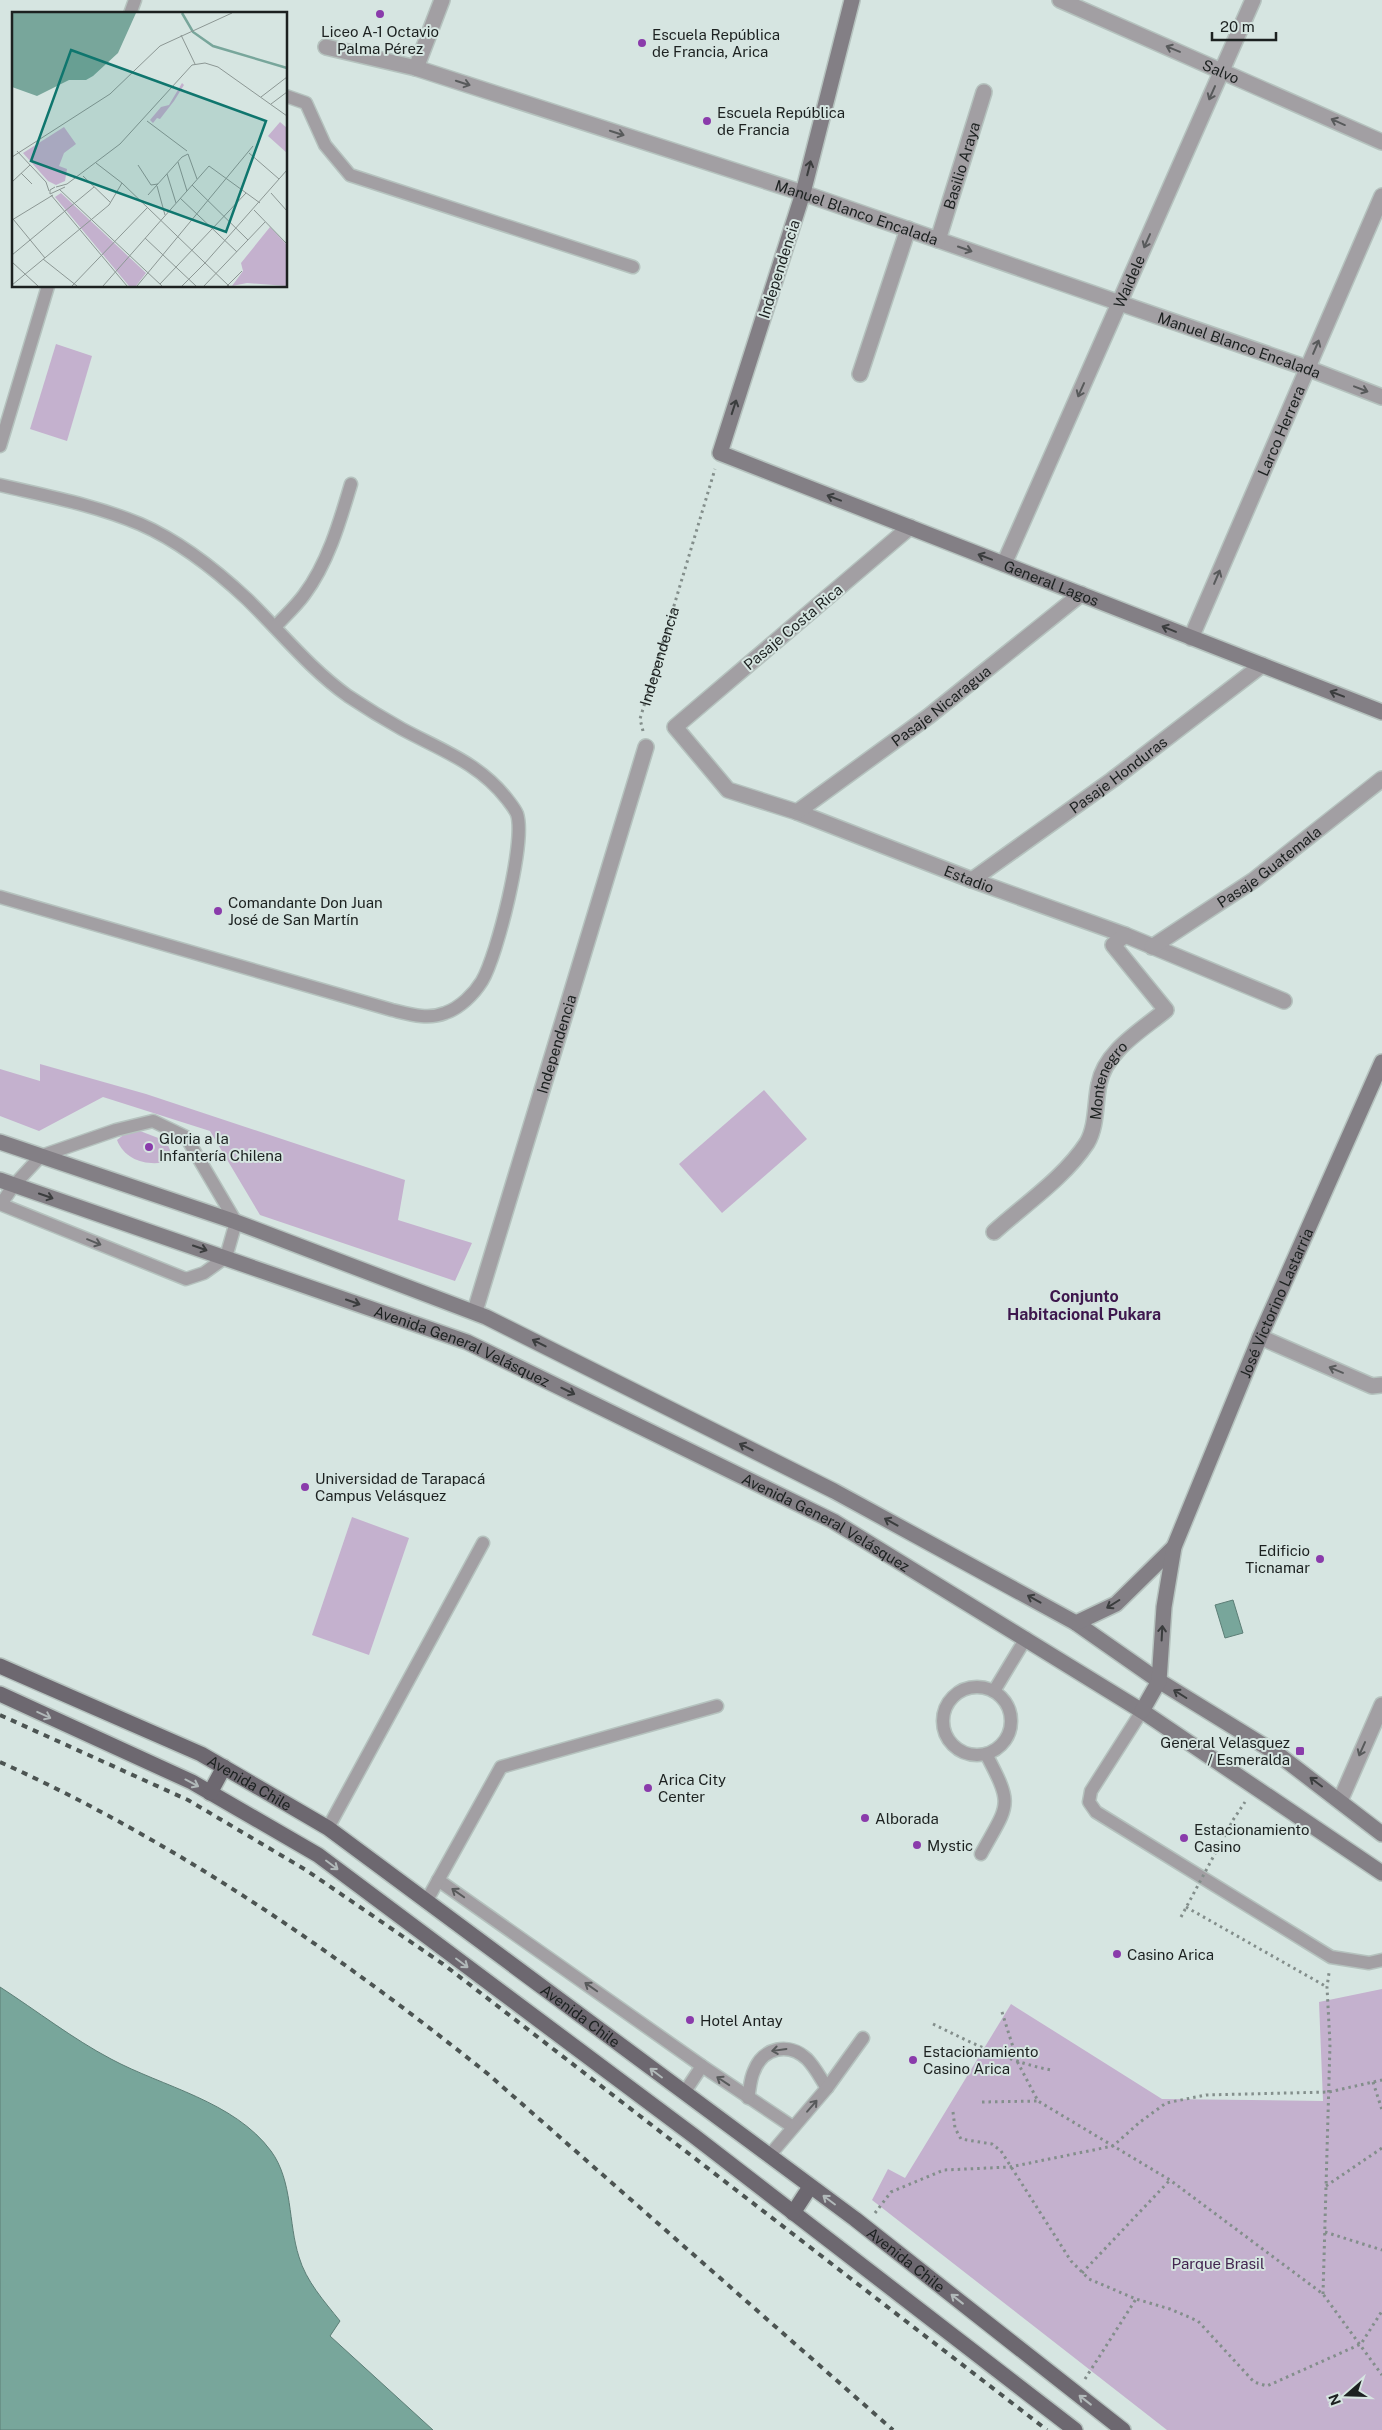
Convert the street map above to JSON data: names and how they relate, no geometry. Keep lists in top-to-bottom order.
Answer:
{
  "streets": {
    "main road": [
      "Independencia",
      "General Lagos",
      "José Victorino Lastarria",
      "Avenida General Velásquez",
      "Avenida Chile"
    ],
    "street": [
      "Salvo",
      "Basilio Araya",
      "Manuel Blanco Encalada",
      "Waidele",
      "Larco Herrera",
      "Pasaje Costa Rica",
      "Pasaje Nicaragua",
      "Pasaje Honduras",
      "Pasaje Guatemala",
      "Estadio",
      "Montenegro"
    ]
  },
  "crossings": [
    ["Salvo", "Waidele"],
    ["Basilio Araya", "Manuel Blanco Encalada"],
    ["Manuel Blanco Encalada", "Independencia"],
    ["Manuel Blanco Encalada", "Waidele"],
    ["Manuel Blanco Encalada", "Larco Herrera"],
    ["Independencia", "General Lagos"],
    ["Independencia", "Avenida General Velásquez"],
    ["Waidele", "General Lagos"],
    ["Larco Herrera", "General Lagos"],
    ["General Lagos", "Pasaje Costa Rica"],
    ["General Lagos", "Pasaje Nicaragua"],
    ["General Lagos", "Pasaje Honduras"],
    ["Pasaje Costa Rica", "Estadio"],
    ["Pasaje Nicaragua", "Estadio"],
    ["Pasaje Honduras", "Estadio"],
    ["Pasaje Guatemala", "Estadio"],
    ["Estadio", "Montenegro"],
    ["José Victorino Lastarria", "Avenida General Velásquez"]
  ],
  "one_way": [
    "Salvo",
    "Manuel Blanco Encalada",
    "Waidele",
    "Larco Herrera",
    "General Lagos"
  ],
  "districts": ["Conjunto Habitacional Pukara"],
  "parks": ["Parque Brasil"],
  "places": {
    "other": [
      "Liceo A-1 Octavio Palma Pérez",
      "Escuela República de Francia, Arica",
      "Escuela República de Francia",
      "Comandante Don Juan José de San Martín",
      "Gloria a la Infantería Chilena",
      "Universidad de Tarapacá Campus Velásquez",
      "Edificio Ticnamar",
      "Arica City Center",
      "Alborada",
      "Estacionamiento Casino",
      "Mystic",
      "Casino Arica",
      "Hotel Antay",
      "Estacionamiento Casino Arica"
    ],
    "transit": ["General Velasquez / Esmeralda"]
  },
  "scale_bar": "20 m",
  "north": "left"
}
